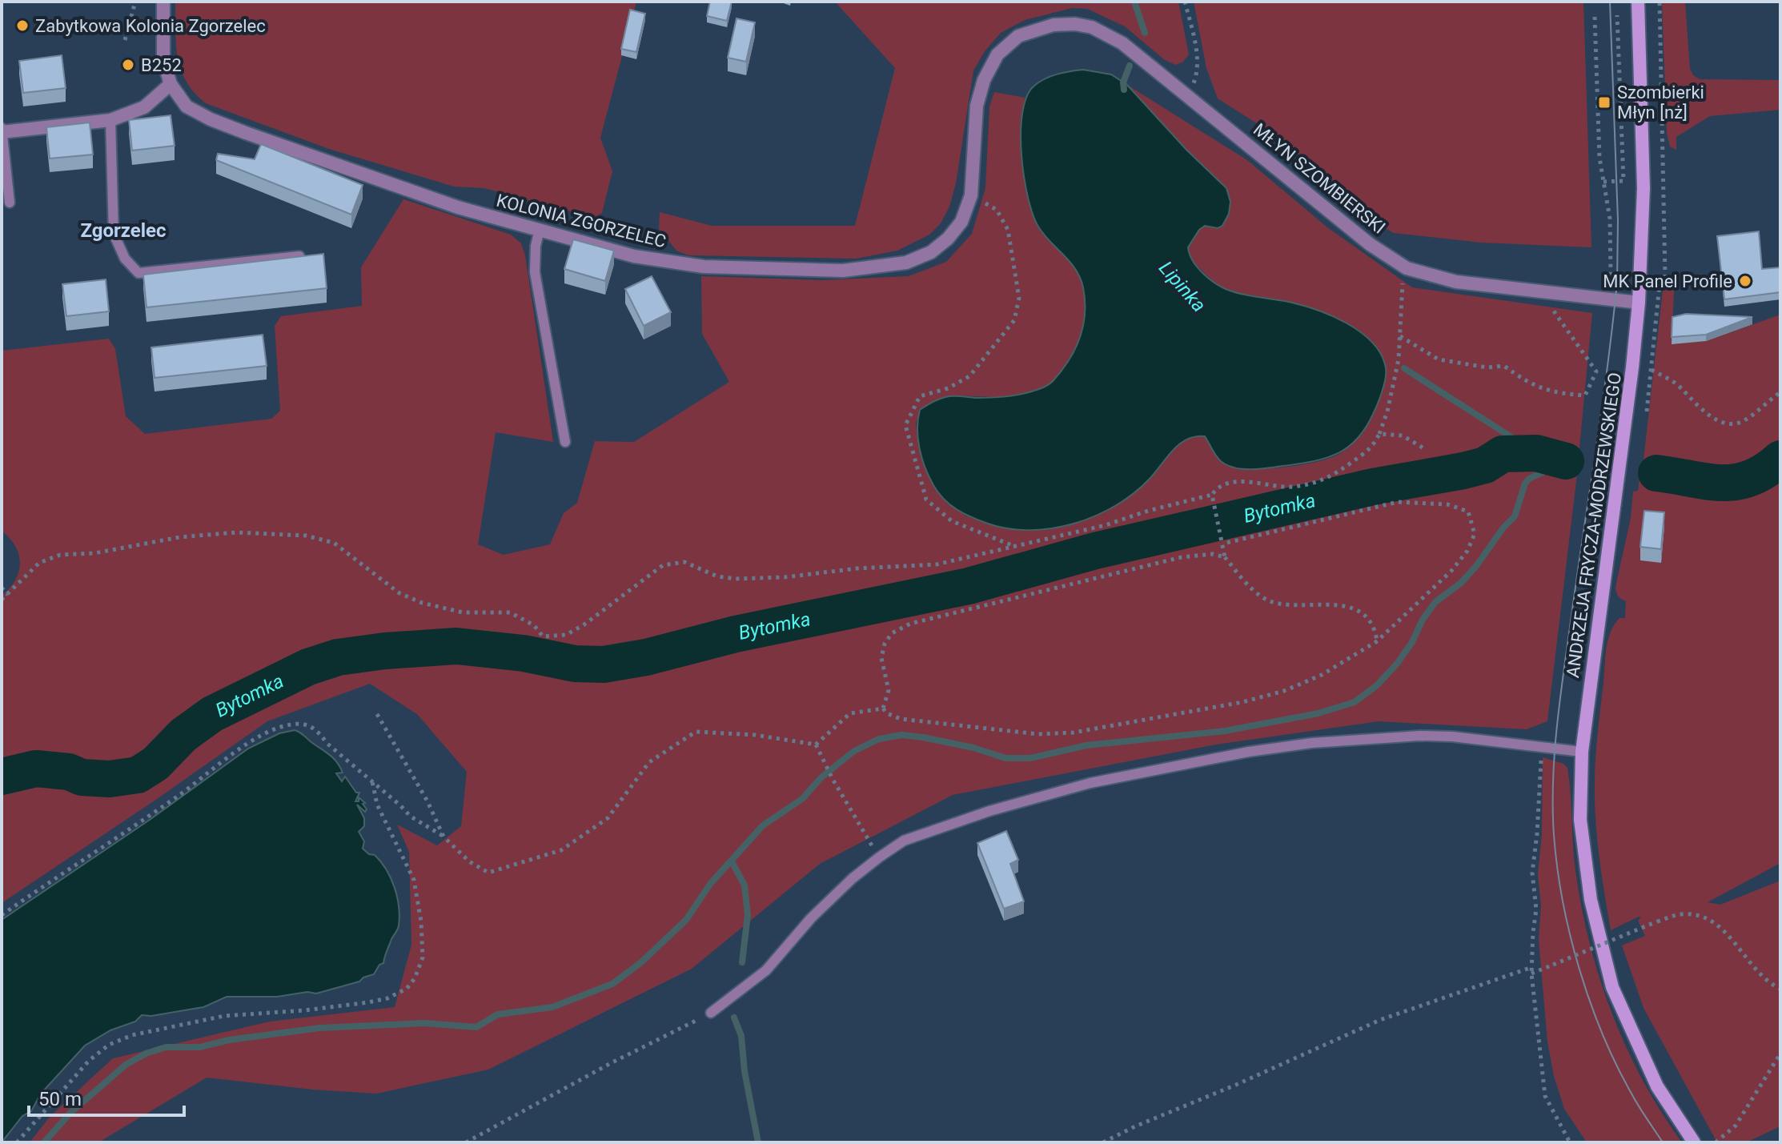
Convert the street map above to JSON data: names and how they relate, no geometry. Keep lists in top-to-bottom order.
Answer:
{
  "streets": {
    "main road": ["ANDRZEJA FRYCZA-MODRZEWSKIEGO"],
    "street": ["MŁYN SZOMBIERSKI", "KOLONIA ZGORZELEC"]
  },
  "crossings": [
    ["MŁYN SZOMBIERSKI", "KOLONIA ZGORZELEC"],
    ["MŁYN SZOMBIERSKI", "ANDRZEJA FRYCZA-MODRZEWSKIEGO"]
  ],
  "districts": ["Zgorzelec"],
  "water": ["Lipinka", "Bytomka"],
  "places": {
    "other": ["Zabytkowa Kolonia Zgorzelec", "B252", "MK Panel Profile"],
    "transit": ["Szombierki Młyn [nż]"]
  },
  "scale_bar": "50 m"
}
